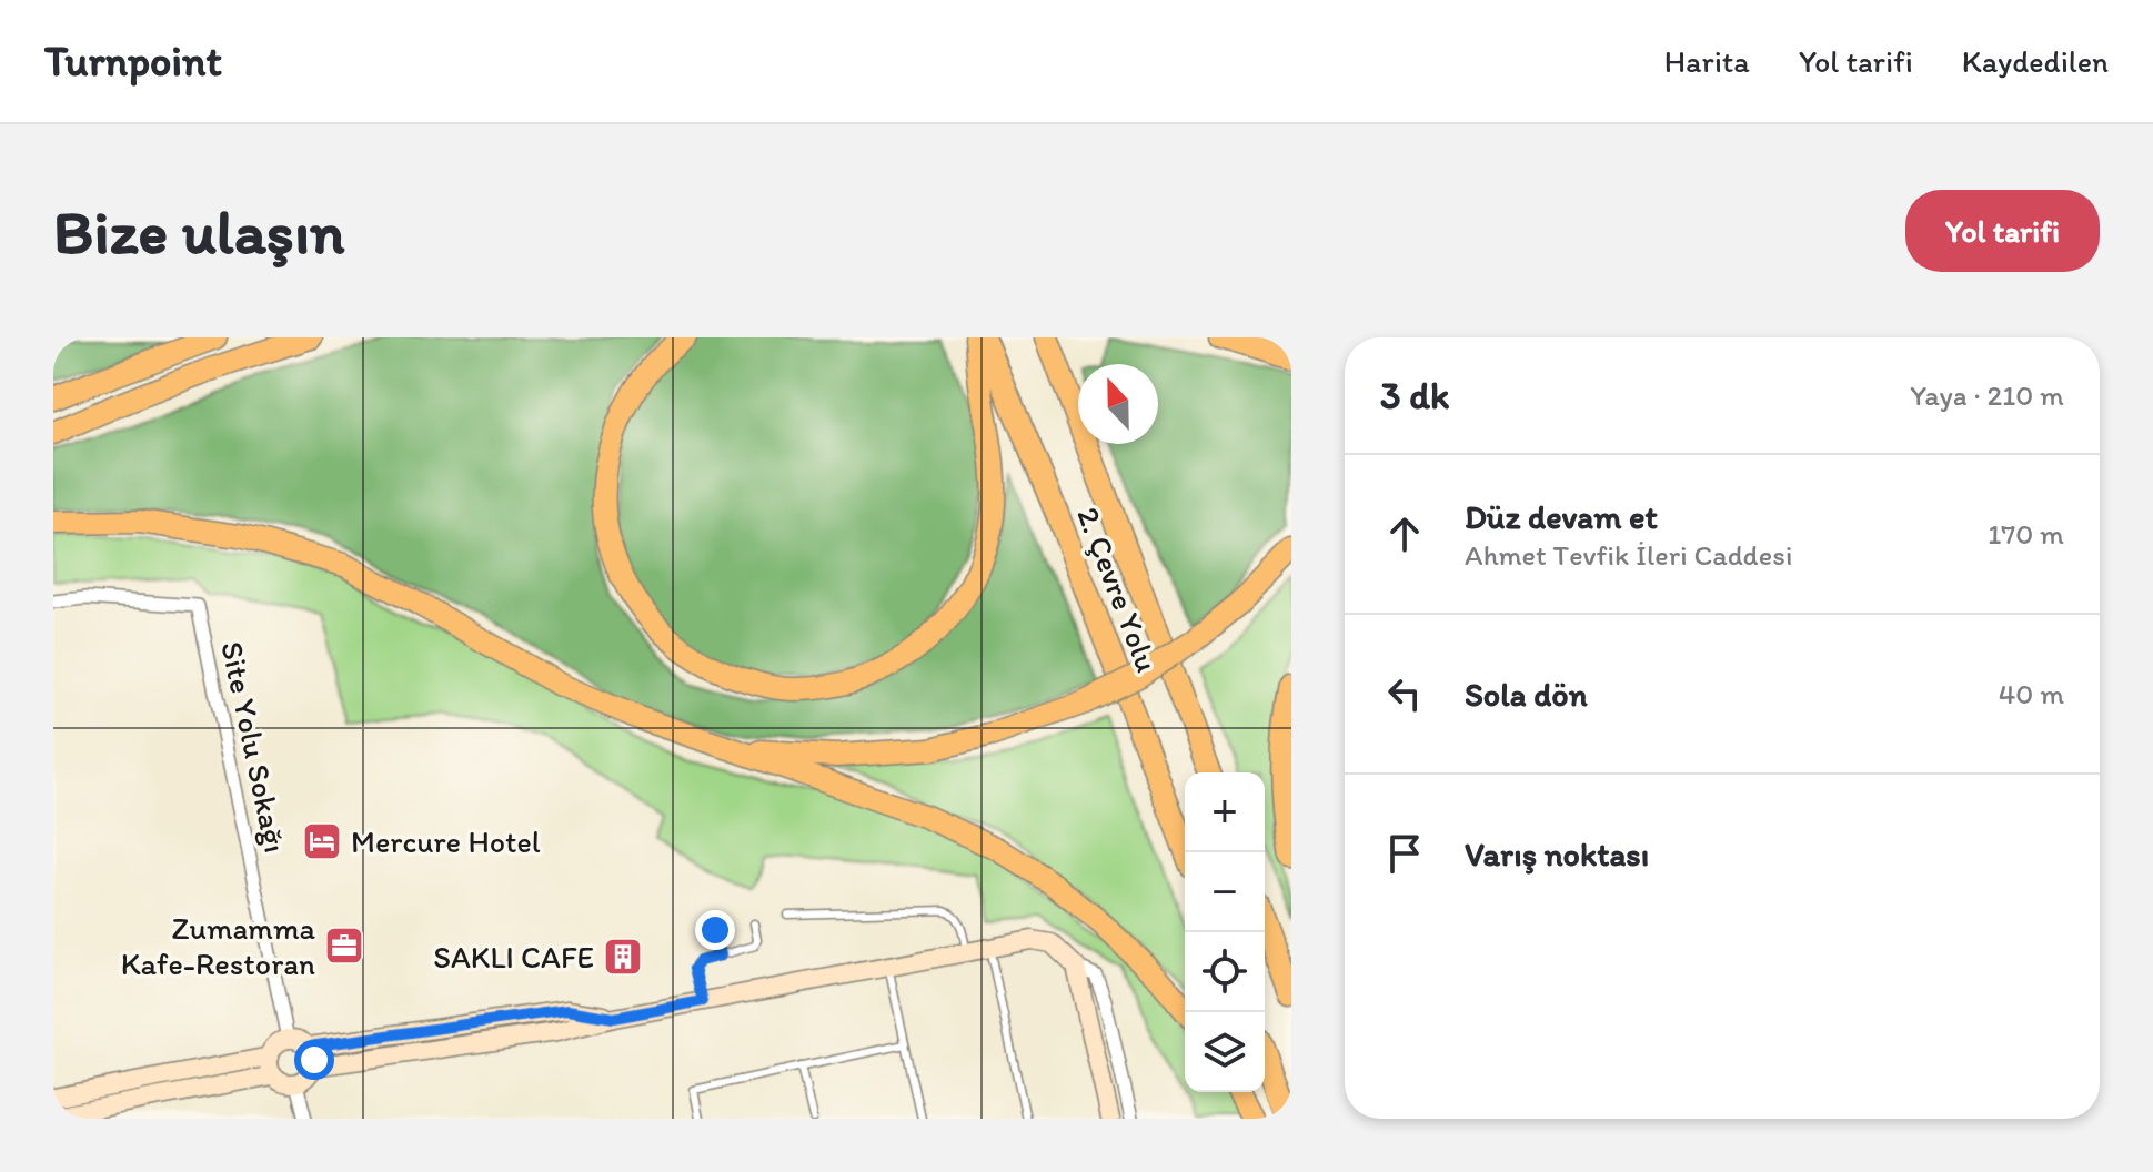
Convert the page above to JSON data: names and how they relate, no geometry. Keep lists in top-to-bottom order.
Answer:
{
  "streets": {
    "highway": ["2. Çevre Yolu"],
    "street": ["Site Yolu Sokağı"]
  },
  "places": {
    "hotel": ["Mercure Hotel"],
    "office": ["Zumamma Kafe-Restoran"],
    "building": ["SAKLI CAFE"]
  },
  "north": "top",
  "page": {
    "header": "Turnpoint",
    "nav": ["Harita", "Yol tarifi", "Kaydedilen"],
    "buttons": "Yol tarifi",
    "title": "Bize ulaşın",
    "heading": ["3 dk", "Yaya · 210 m"],
    "list": [
      ["Düz devam et", "Ahmet Tevfik İleri Caddesi", "170 m"],
      ["Sola dön", "40 m"],
      "Varış noktası"
    ],
    "map_buttons": ["+", "−"]
  }
}
